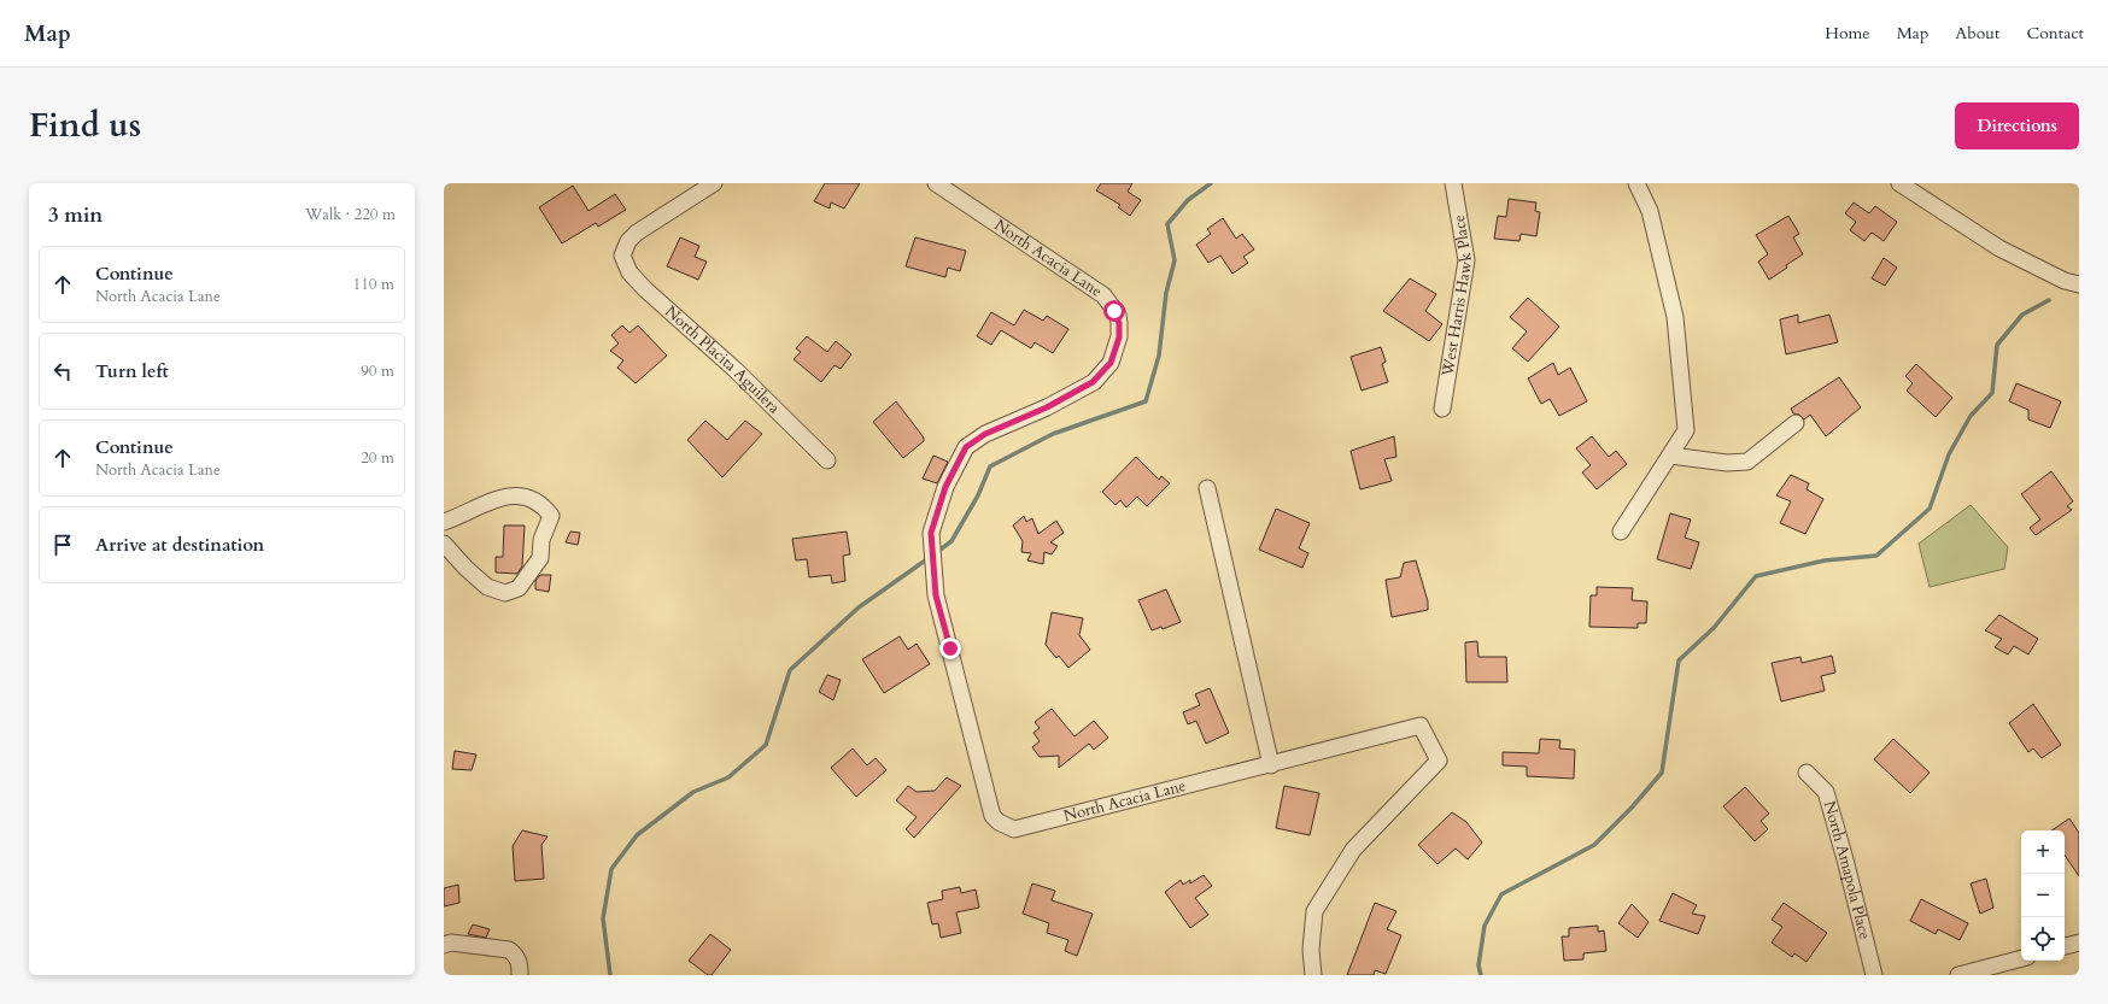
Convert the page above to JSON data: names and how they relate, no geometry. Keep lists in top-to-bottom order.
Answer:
{
  "streets": {
    "street": [
      "North Acacia Lane",
      "West Harris Hawk Place",
      "North Placita Aguilera",
      "North Amapola Place"
    ]
  },
  "page": {
    "header": "Map",
    "nav": [
      "Home",
      "Map",
      "About",
      "Contact"
    ],
    "title": "Find us",
    "buttons": "Directions",
    "heading": ["3 min", "Walk · 220 m"],
    "list": [
      ["Continue", "North Acacia Lane", "110 m"],
      ["Turn left", "90 m"],
      ["Continue", "North Acacia Lane", "20 m"],
      "Arrive at destination"
    ],
    "map_buttons": ["+", "−"]
  }
}
